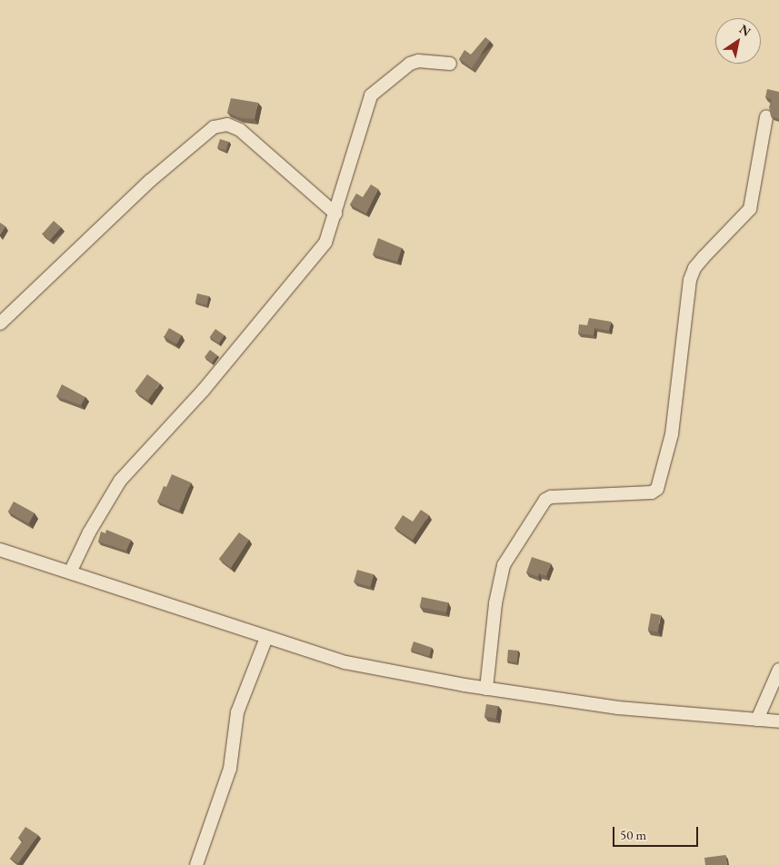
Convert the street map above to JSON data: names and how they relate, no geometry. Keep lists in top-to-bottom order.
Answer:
{
  "scale_bar": "50 m",
  "north": "top right"
}
